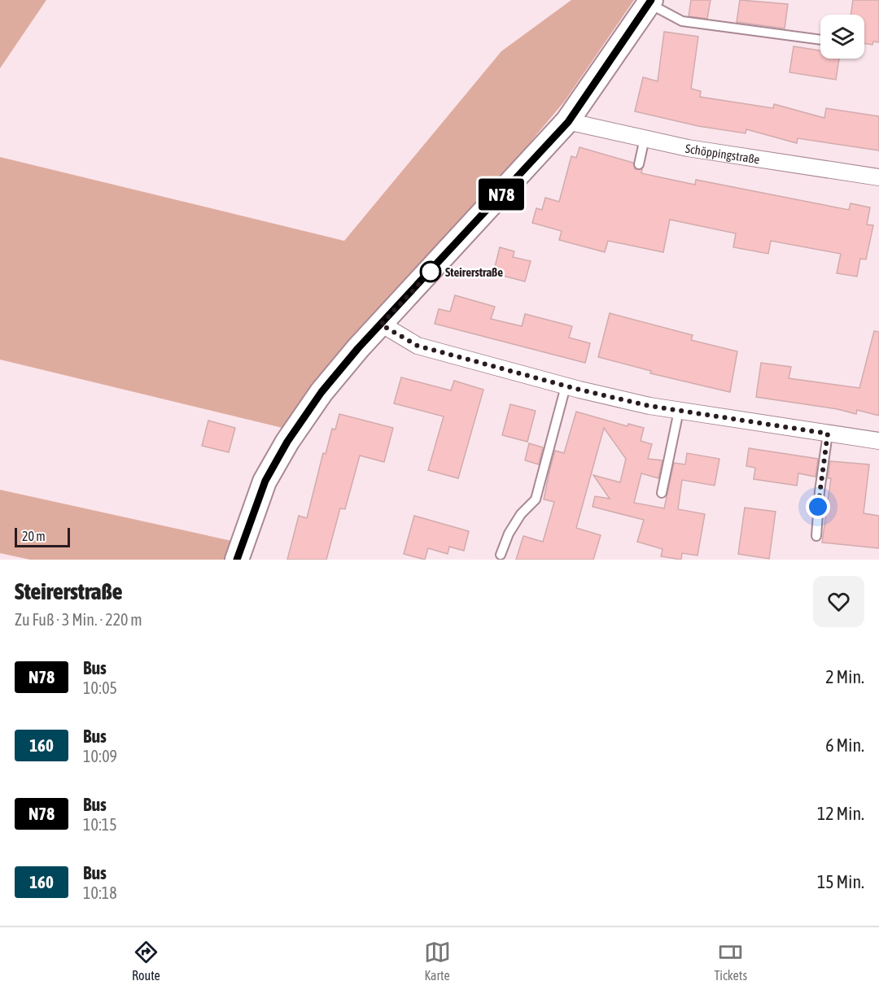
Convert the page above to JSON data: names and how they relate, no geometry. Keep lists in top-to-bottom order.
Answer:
{
  "streets": {
    "street": ["Schöppingstraße"]
  },
  "places": ["Steirerstraße"],
  "lines": ["bus line N78"],
  "scale_bar": "20 m",
  "page": {
    "on_map": "N78",
    "scale": "20 m",
    "heading": ["Steirerstraße", "Zu Fuß · 3 Min. · 220 m"],
    "list": [
      {
        "mark": "N78",
        "name": "Bus",
        "note": "10:05",
        "value": "2 Min."
      },
      {
        "mark": "160",
        "name": "Bus",
        "note": "10:09",
        "value": "6 Min."
      },
      {
        "mark": "N78",
        "name": "Bus",
        "note": "10:15",
        "value": "12 Min."
      },
      {
        "mark": "160",
        "name": "Bus",
        "note": "10:18",
        "value": "15 Min."
      }
    ],
    "tabs": ["Route", "Karte", "Tickets"]
  }
}
